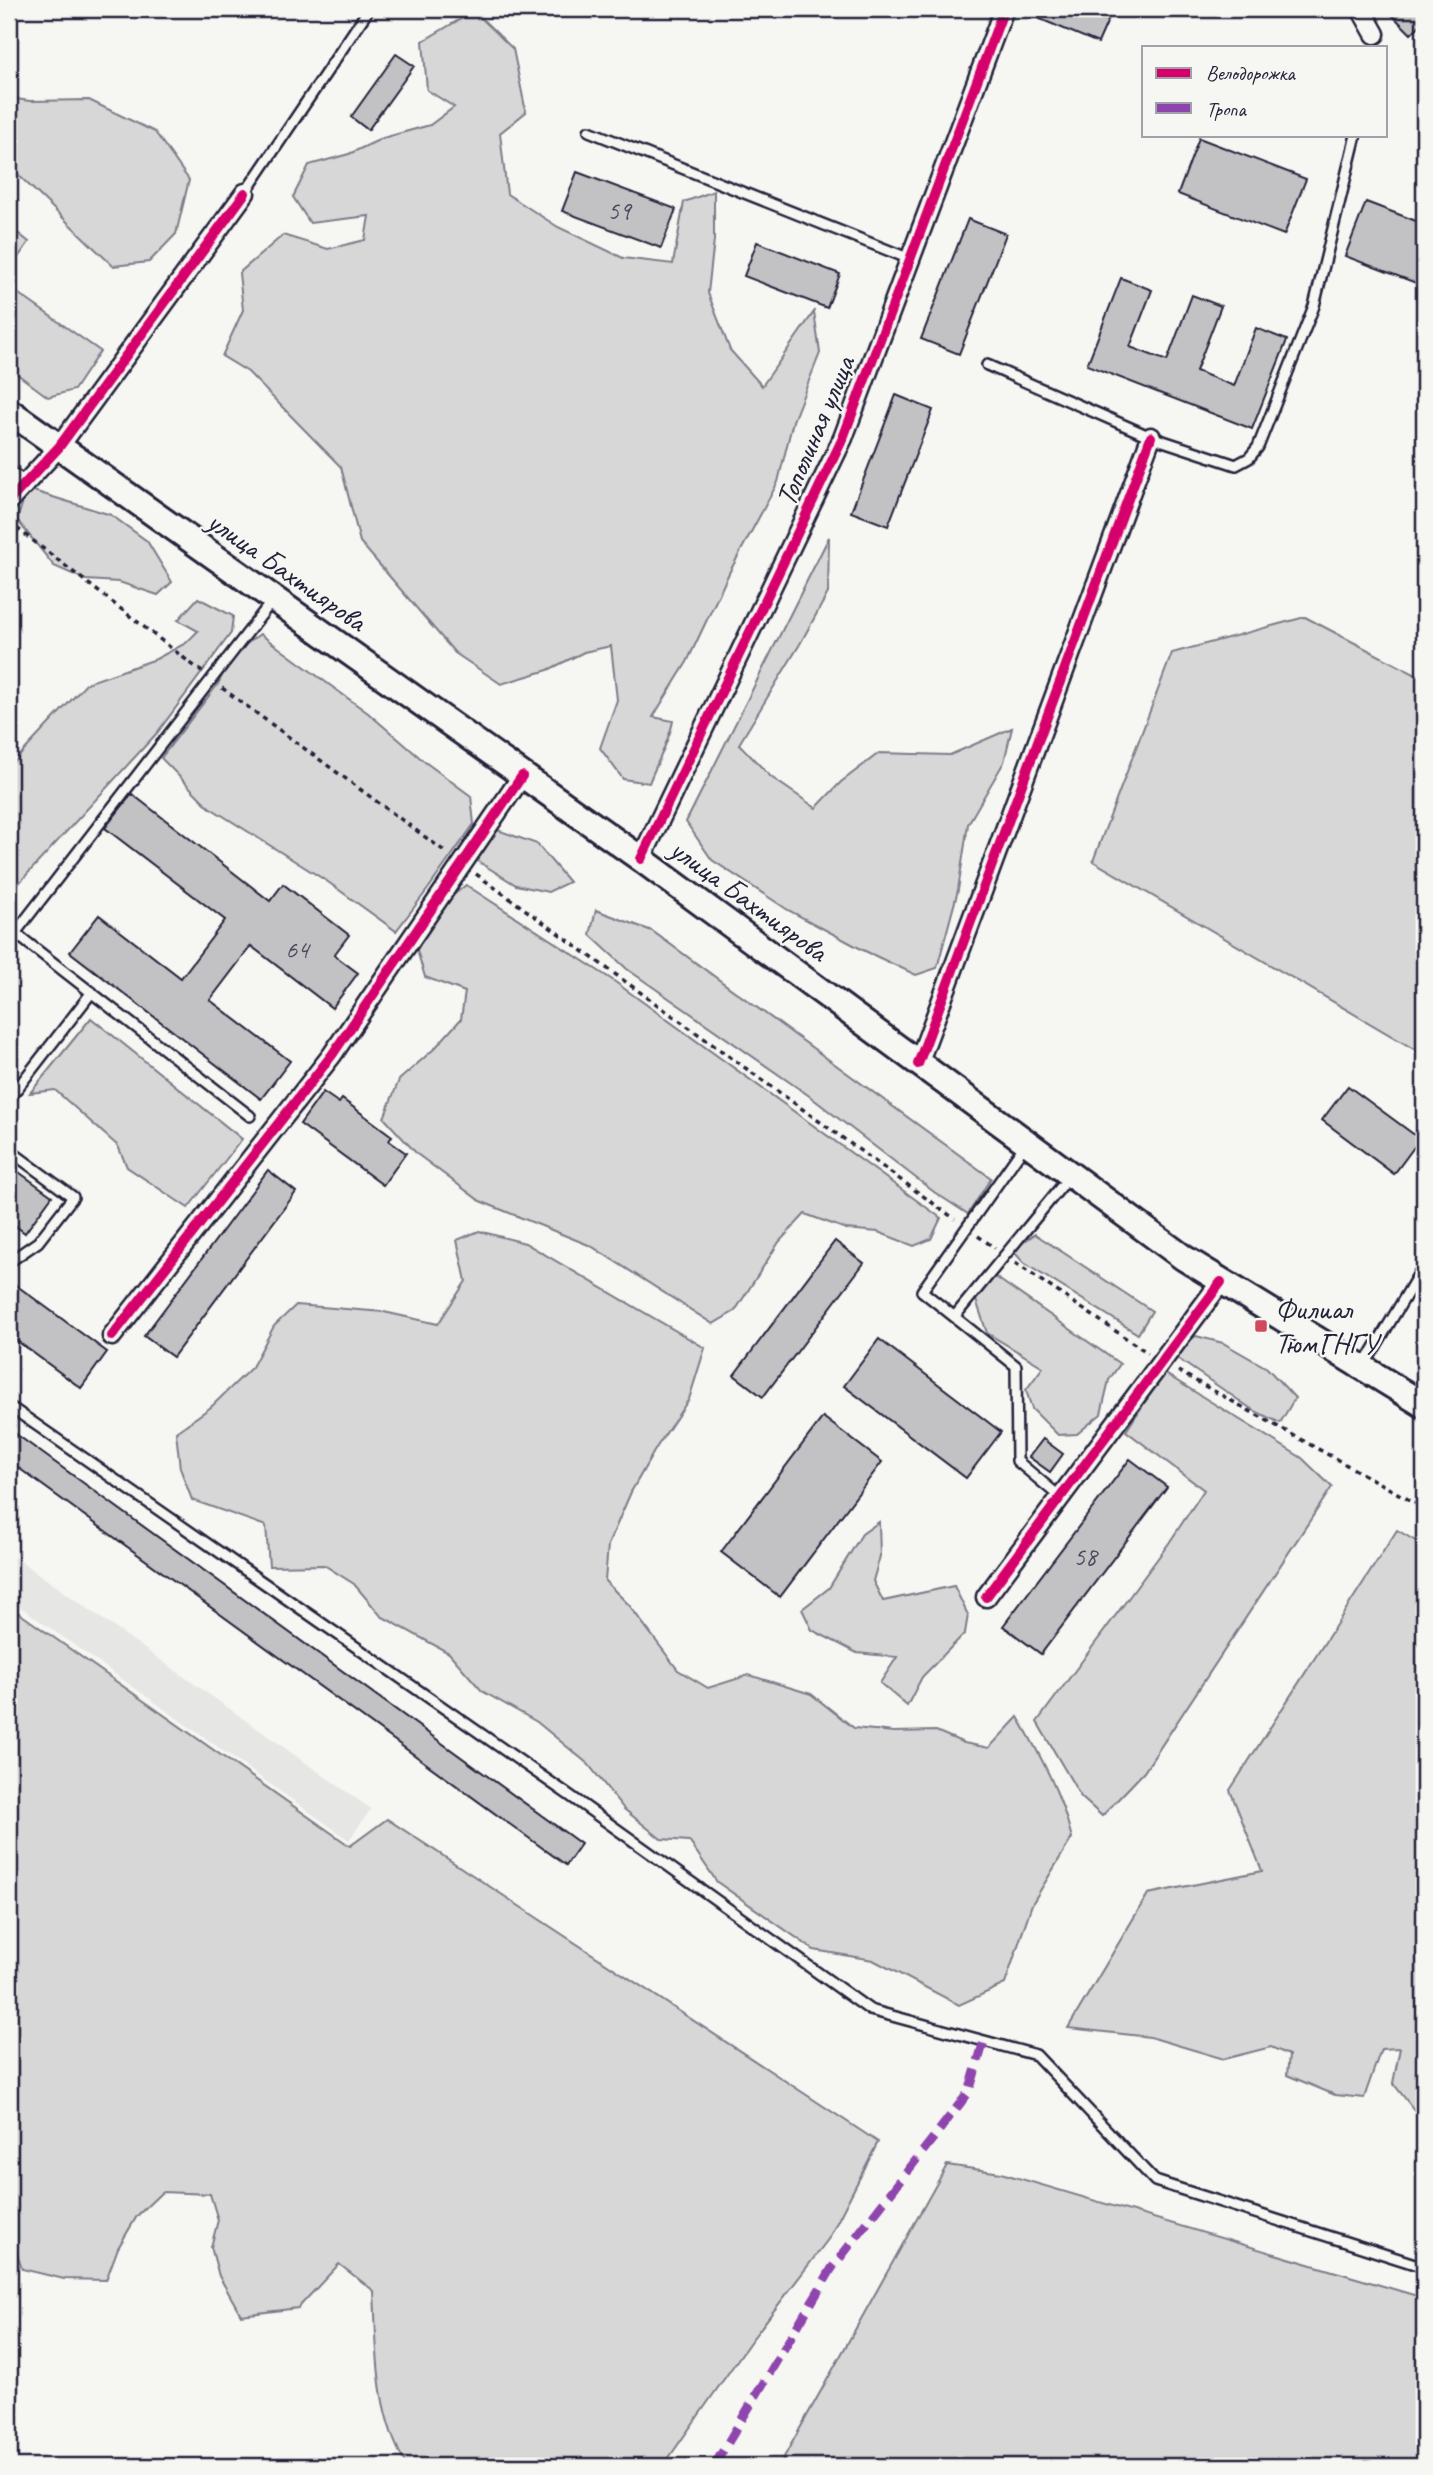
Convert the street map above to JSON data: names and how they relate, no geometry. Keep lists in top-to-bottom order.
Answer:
{
  "streets": {
    "main road": ["улица Бахтиярова"],
    "street": ["Тополиная улица"]
  },
  "crossings": [
    ["Тополиная улица", "улица Бахтиярова"]
  ],
  "places": {
    "transit": ["Филиал ТюмГНГУ"]
  },
  "house_numbers": ["59", "64", "58"],
  "legend": ["Велодорожка", "Тропа"]
}
